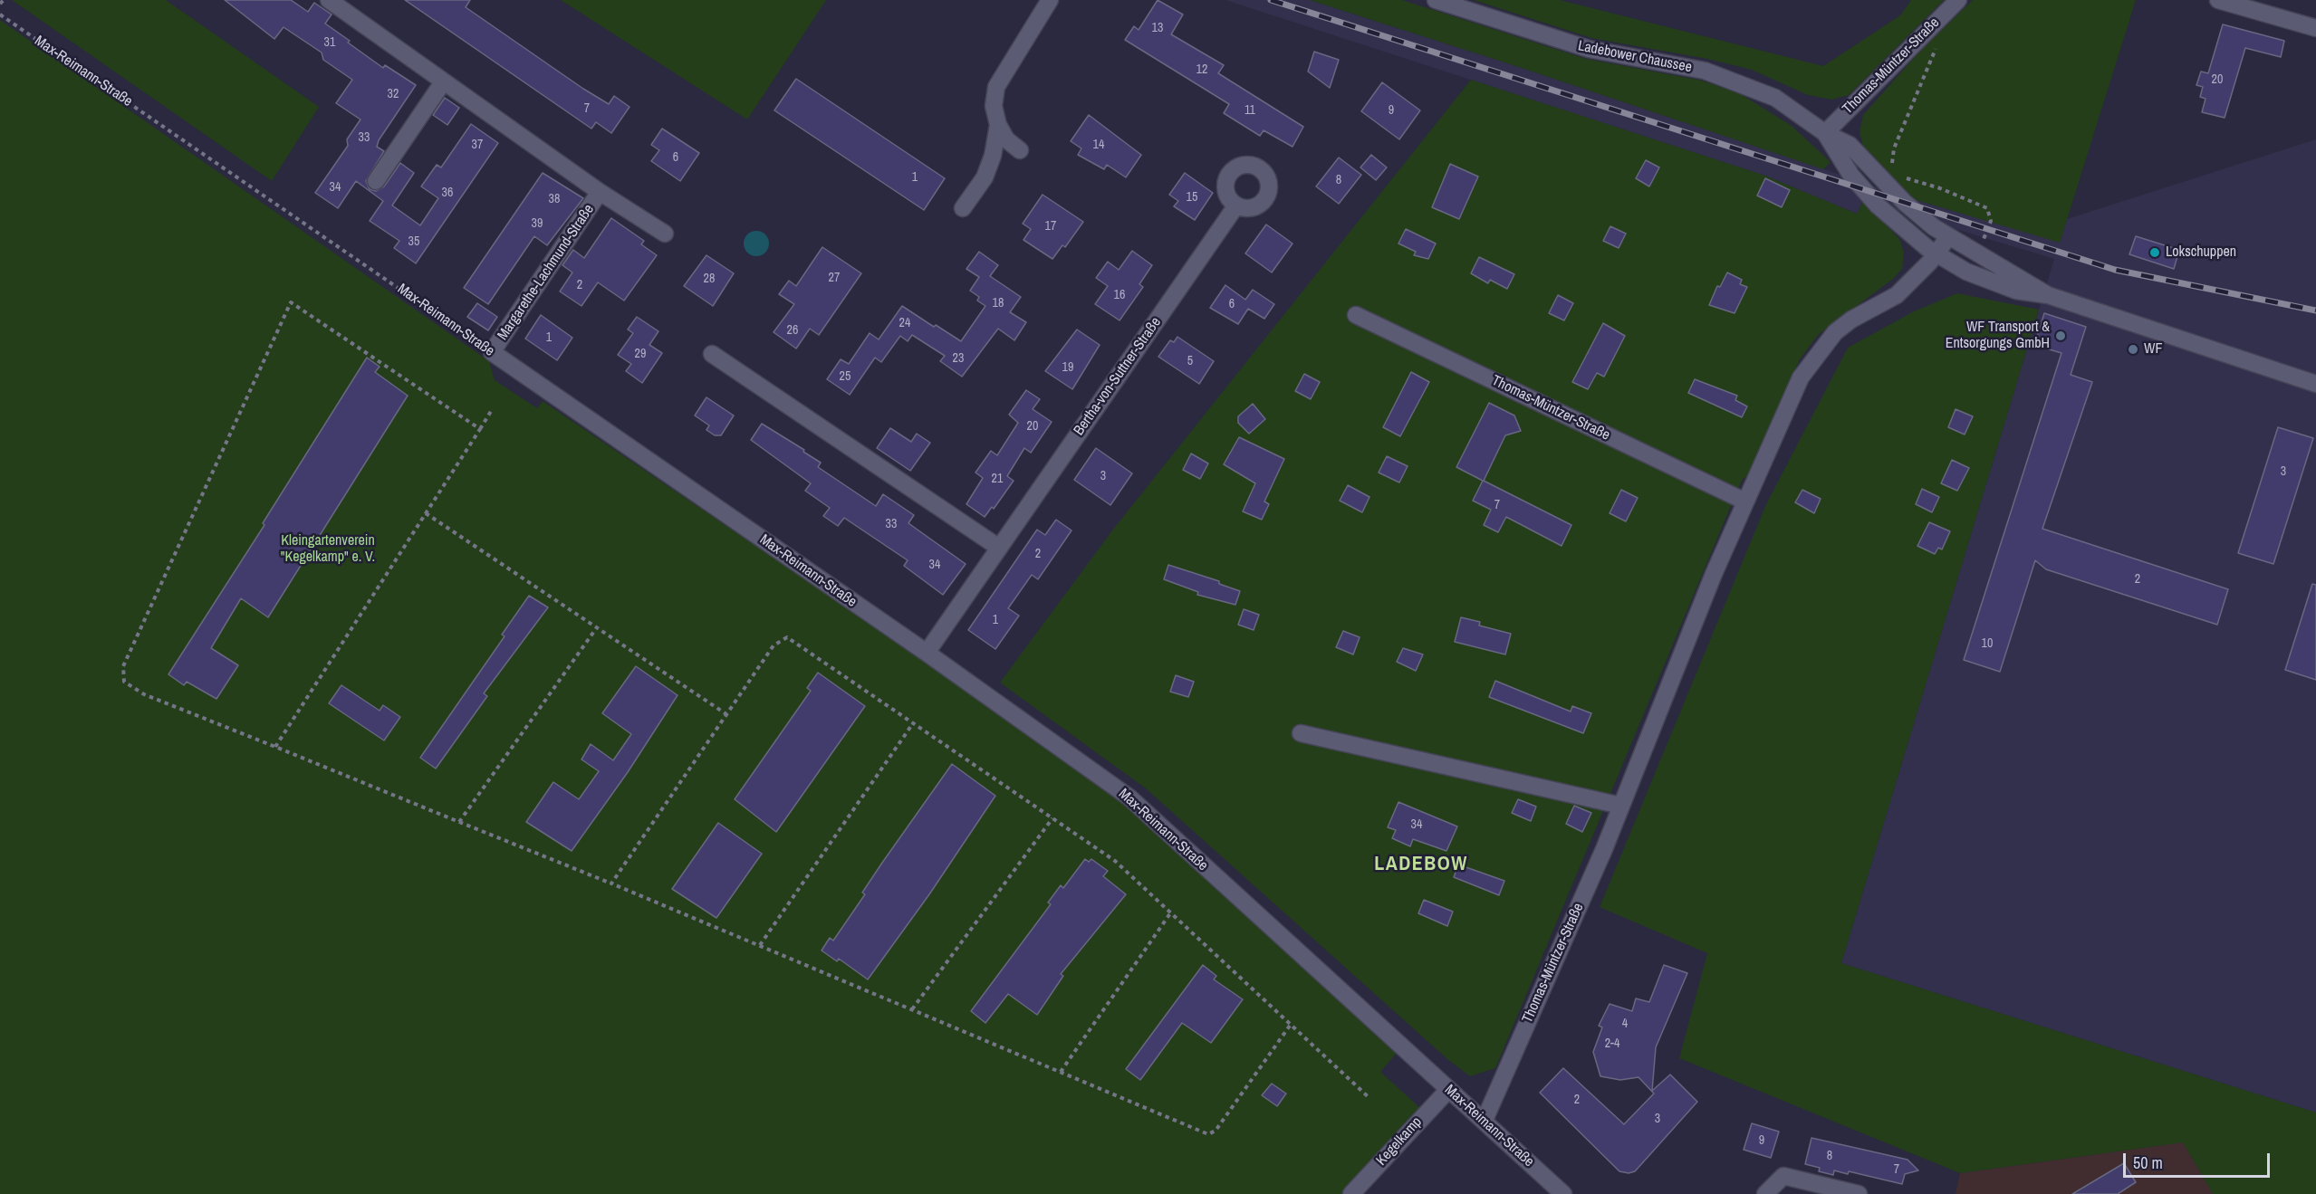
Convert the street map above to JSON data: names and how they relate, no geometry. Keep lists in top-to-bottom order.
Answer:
{
  "streets": {
    "street": [
      "Ladebower Chaussee",
      "Thomas-Müntzer-Straße",
      "Max-Reimann-Straße",
      "Margarethe-Lachmund-Straße",
      "Bertha-von-Suttner-Straße",
      "Kegelkamp"
    ]
  },
  "crossings": [
    ["Ladebower Chaussee", "Thomas-Müntzer-Straße"],
    ["Thomas-Müntzer-Straße", "Max-Reimann-Straße"],
    ["Max-Reimann-Straße", "Margarethe-Lachmund-Straße"],
    ["Max-Reimann-Straße", "Bertha-von-Suttner-Straße"],
    ["Max-Reimann-Straße", "Kegelkamp"]
  ],
  "districts": ["LADEBOW"],
  "parks": ["Kleingartenverein \"Kegelkamp\" e. V."],
  "places": ["Lokschuppen", "WF Transport & Entsorgungs GmbH", "WF"],
  "house_numbers": [
    "13",
    "31",
    "12",
    "20",
    "32",
    "7",
    "11",
    "9",
    "33",
    "37",
    "14",
    "6",
    "1",
    "8",
    "34",
    "36",
    "15",
    "38",
    "39",
    "17",
    "35",
    "27",
    "28",
    "2",
    "16",
    "18",
    "6",
    "24",
    "26",
    "1",
    "29",
    "23",
    "5",
    "19",
    "25",
    "20",
    "3",
    "3",
    "21",
    "7",
    "33",
    "2",
    "34",
    "2",
    "1",
    "10",
    "34",
    "4",
    "2-4",
    "2",
    "3",
    "9",
    "8",
    "7"
  ],
  "scale_bar": "50 m"
}
